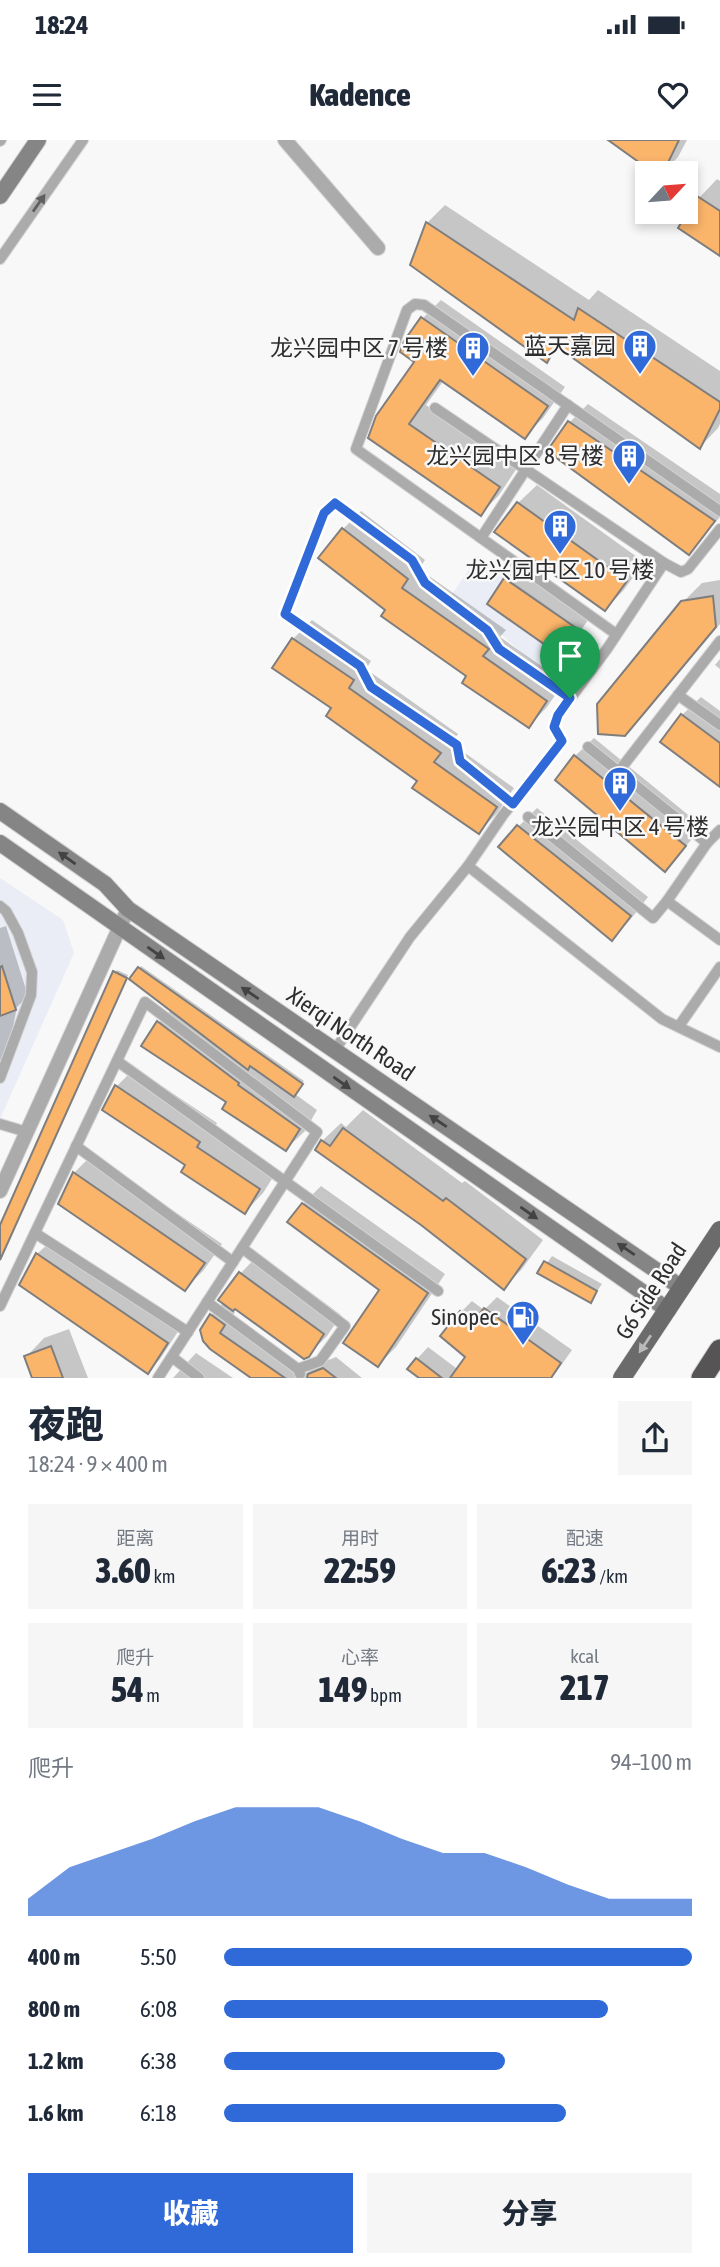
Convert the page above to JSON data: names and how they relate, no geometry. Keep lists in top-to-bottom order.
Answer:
{
  "streets": {
    "main road": ["Xierqi North Road", "G6 Side Road"]
  },
  "crossings": [
    ["Xierqi North Road", "G6 Side Road"]
  ],
  "one_way": ["G6 Side Road"],
  "places": {
    "building": [
      "蓝天嘉园",
      "龙兴园中区 7 号楼",
      "龙兴园中区 8 号楼",
      "龙兴园中区 10 号楼",
      "龙兴园中区 4 号楼"
    ],
    "fuel station": ["Sinopec"]
  },
  "north": "top right",
  "page": {
    "status": "18:24",
    "header": "Kadence",
    "heading": ["夜跑", "18:24 · 9 × 400 m"],
    "stats": [
      ["距离", "3.60 km"],
      ["用时", "22:59"],
      ["配速", "6:23 /km"],
      ["爬升", "54 m"],
      ["心率", "149 bpm"],
      ["kcal", "217"]
    ],
    "chart": ["爬升", "94–100 m"],
    "list": [
      {
        "name": "400 m",
        "note": "5:50"
      },
      {
        "name": "800 m",
        "note": "6:08"
      },
      {
        "name": "1.2 km",
        "note": "6:38"
      },
      {
        "name": "1.6 km",
        "note": "6:18"
      }
    ],
    "buttons": ["收藏", "分享"]
  }
}
